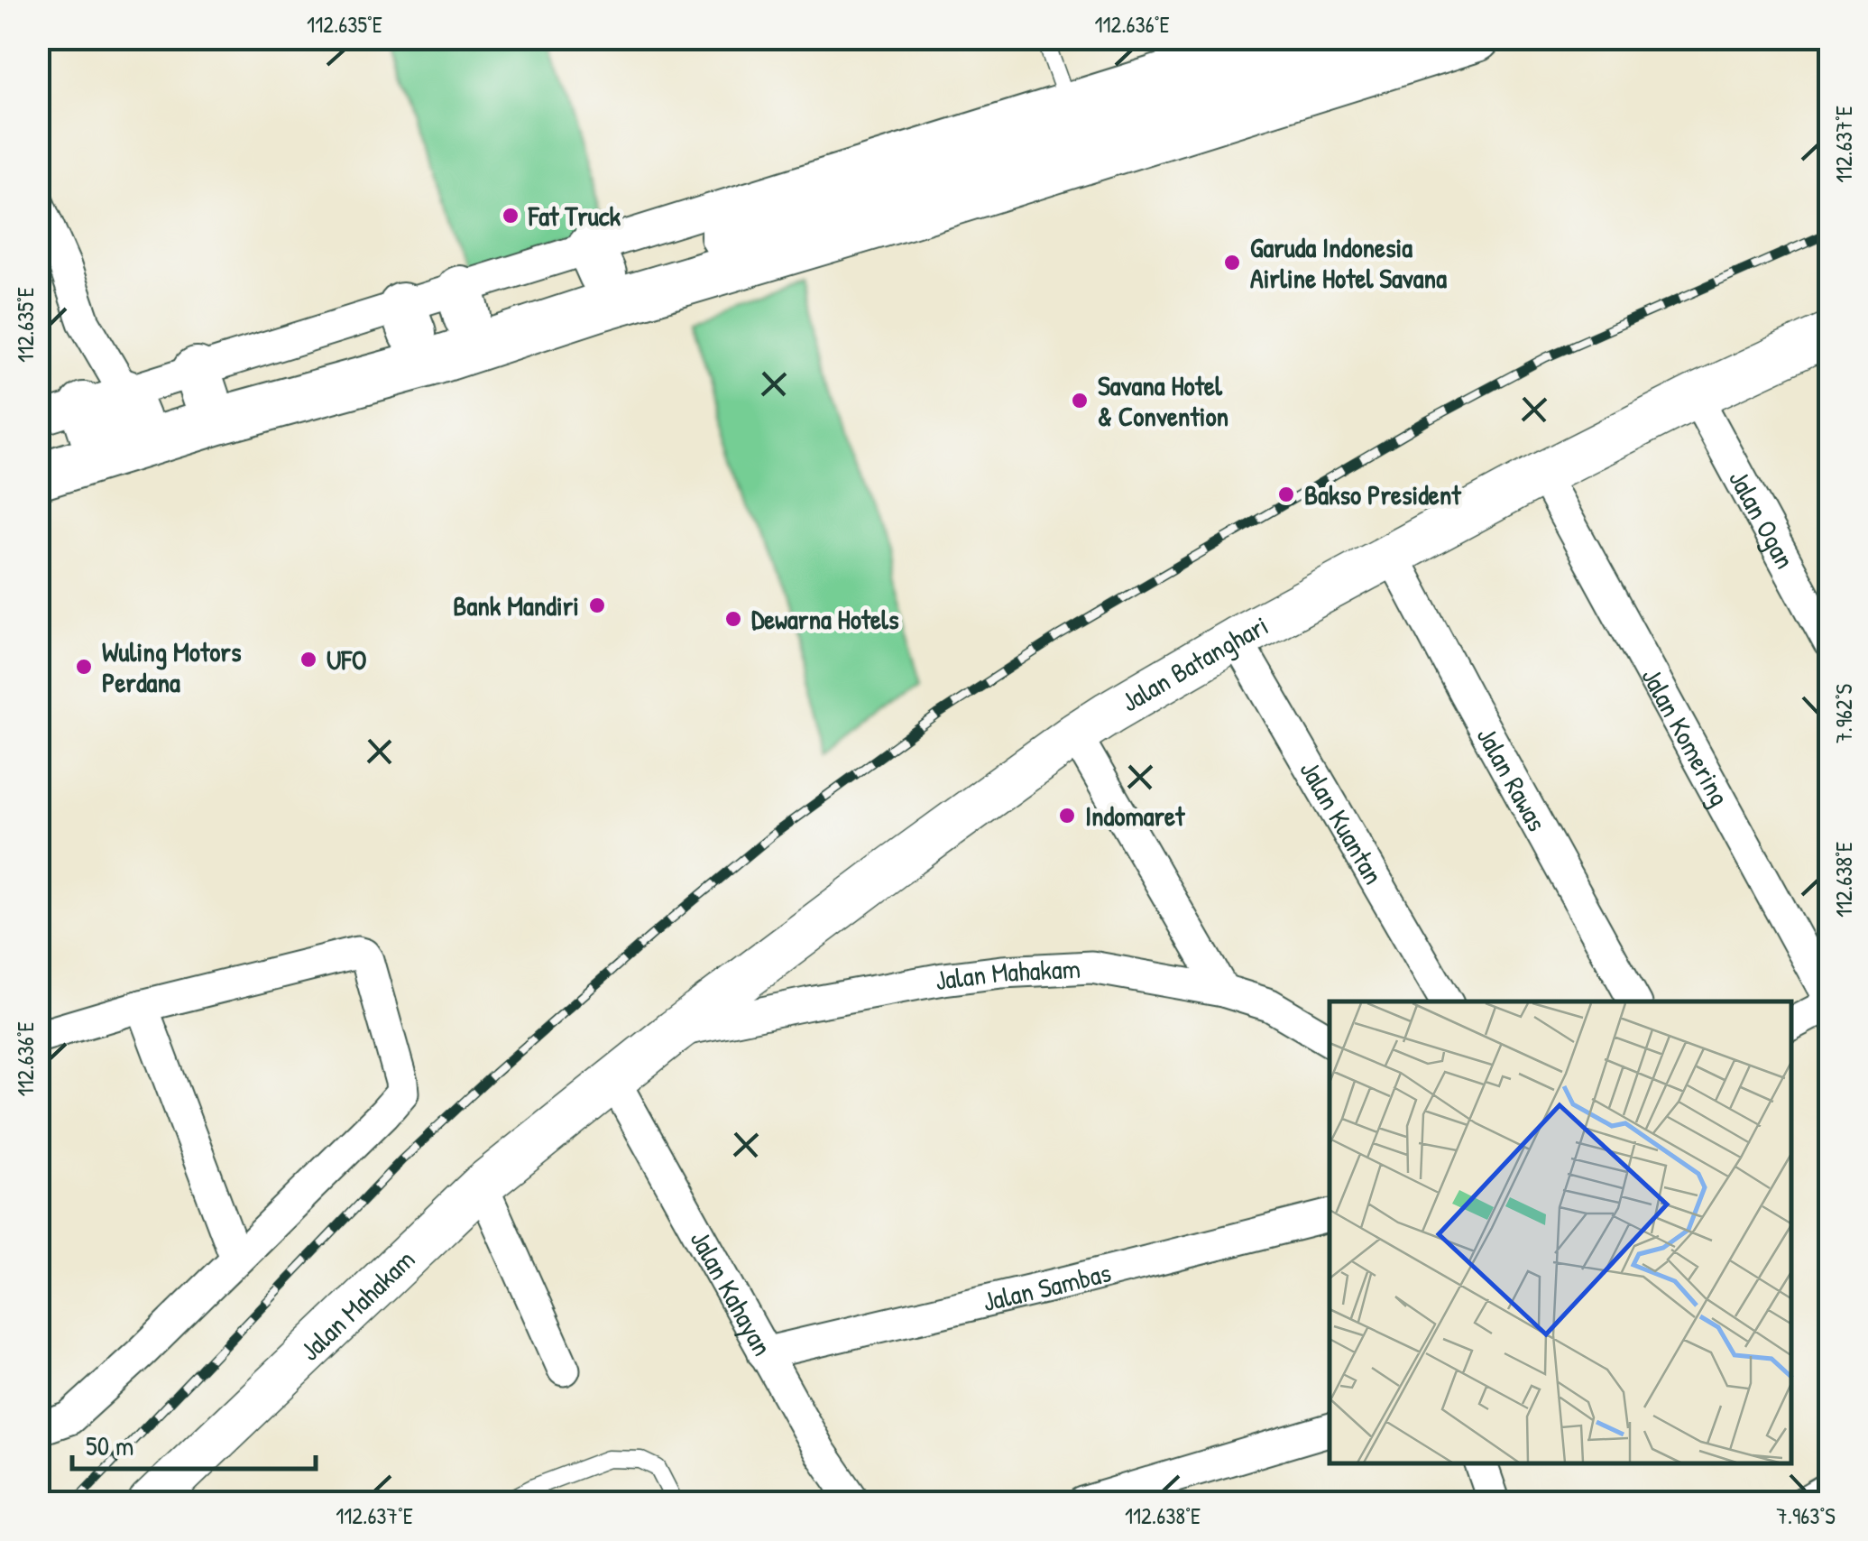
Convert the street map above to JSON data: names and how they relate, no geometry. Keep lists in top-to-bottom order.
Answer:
{
  "streets": {
    "street": [
      "Jalan Ogan",
      "Jalan Batanghari",
      "Jalan Komering",
      "Jalan Rawas",
      "Jalan Kuantan",
      "Jalan Mahakam",
      "Jalan Sambas",
      "Jalan Kahayan"
    ]
  },
  "crossings": [
    ["Jalan Ogan", "Jalan Batanghari"],
    ["Jalan Batanghari", "Jalan Komering"],
    ["Jalan Batanghari", "Jalan Rawas"],
    ["Jalan Batanghari", "Jalan Kuantan"],
    ["Jalan Batanghari", "Jalan Mahakam"],
    ["Jalan Batanghari", "Jalan Kahayan"],
    ["Jalan Mahakam", "Jalan Kahayan"],
    ["Jalan Sambas", "Jalan Kahayan"]
  ],
  "places": [
    "Fat Truck",
    "Garuda Indonesia Airline Hotel Savana",
    "Savana Hotel & Convention",
    "Bakso President",
    "Bank Mandiri",
    "Dewarna Hotels",
    "UFO",
    "Wuling Motors Perdana",
    "Indomaret"
  ],
  "scale_bar": "50 m",
  "coordinates": [
    "112.635°E",
    "112.636°E",
    "112.637°E",
    "7.962°S",
    "112.638°E",
    "7.963°S"
  ]
}
